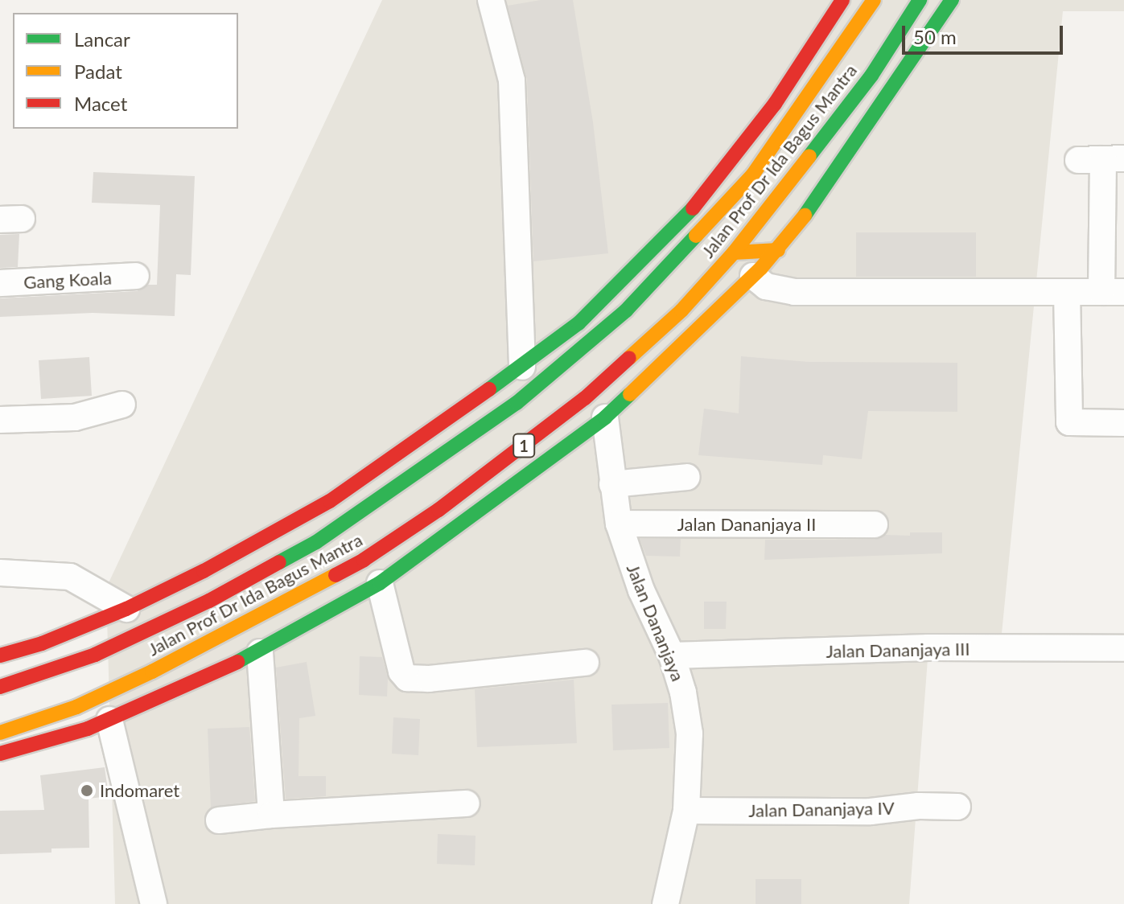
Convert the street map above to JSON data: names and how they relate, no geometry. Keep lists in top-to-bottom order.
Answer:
{
  "streets": {
    "main road": ["Jalan Prof Dr Ida Bagus Mantra", "1"],
    "street": [
      "Gang Koala",
      "Jalan Dananjaya II",
      "Jalan Dananjaya",
      "Jalan Dananjaya III",
      "Jalan Dananjaya IV"
    ]
  },
  "crossings": [
    ["Jalan Dananjaya II", "Jalan Dananjaya"],
    ["Jalan Dananjaya", "Jalan Dananjaya III"],
    ["Jalan Dananjaya", "Jalan Dananjaya IV"]
  ],
  "places": ["Indomaret"],
  "legend": ["Lancar", "Padat", "Macet"],
  "scale_bar": "50 m"
}
